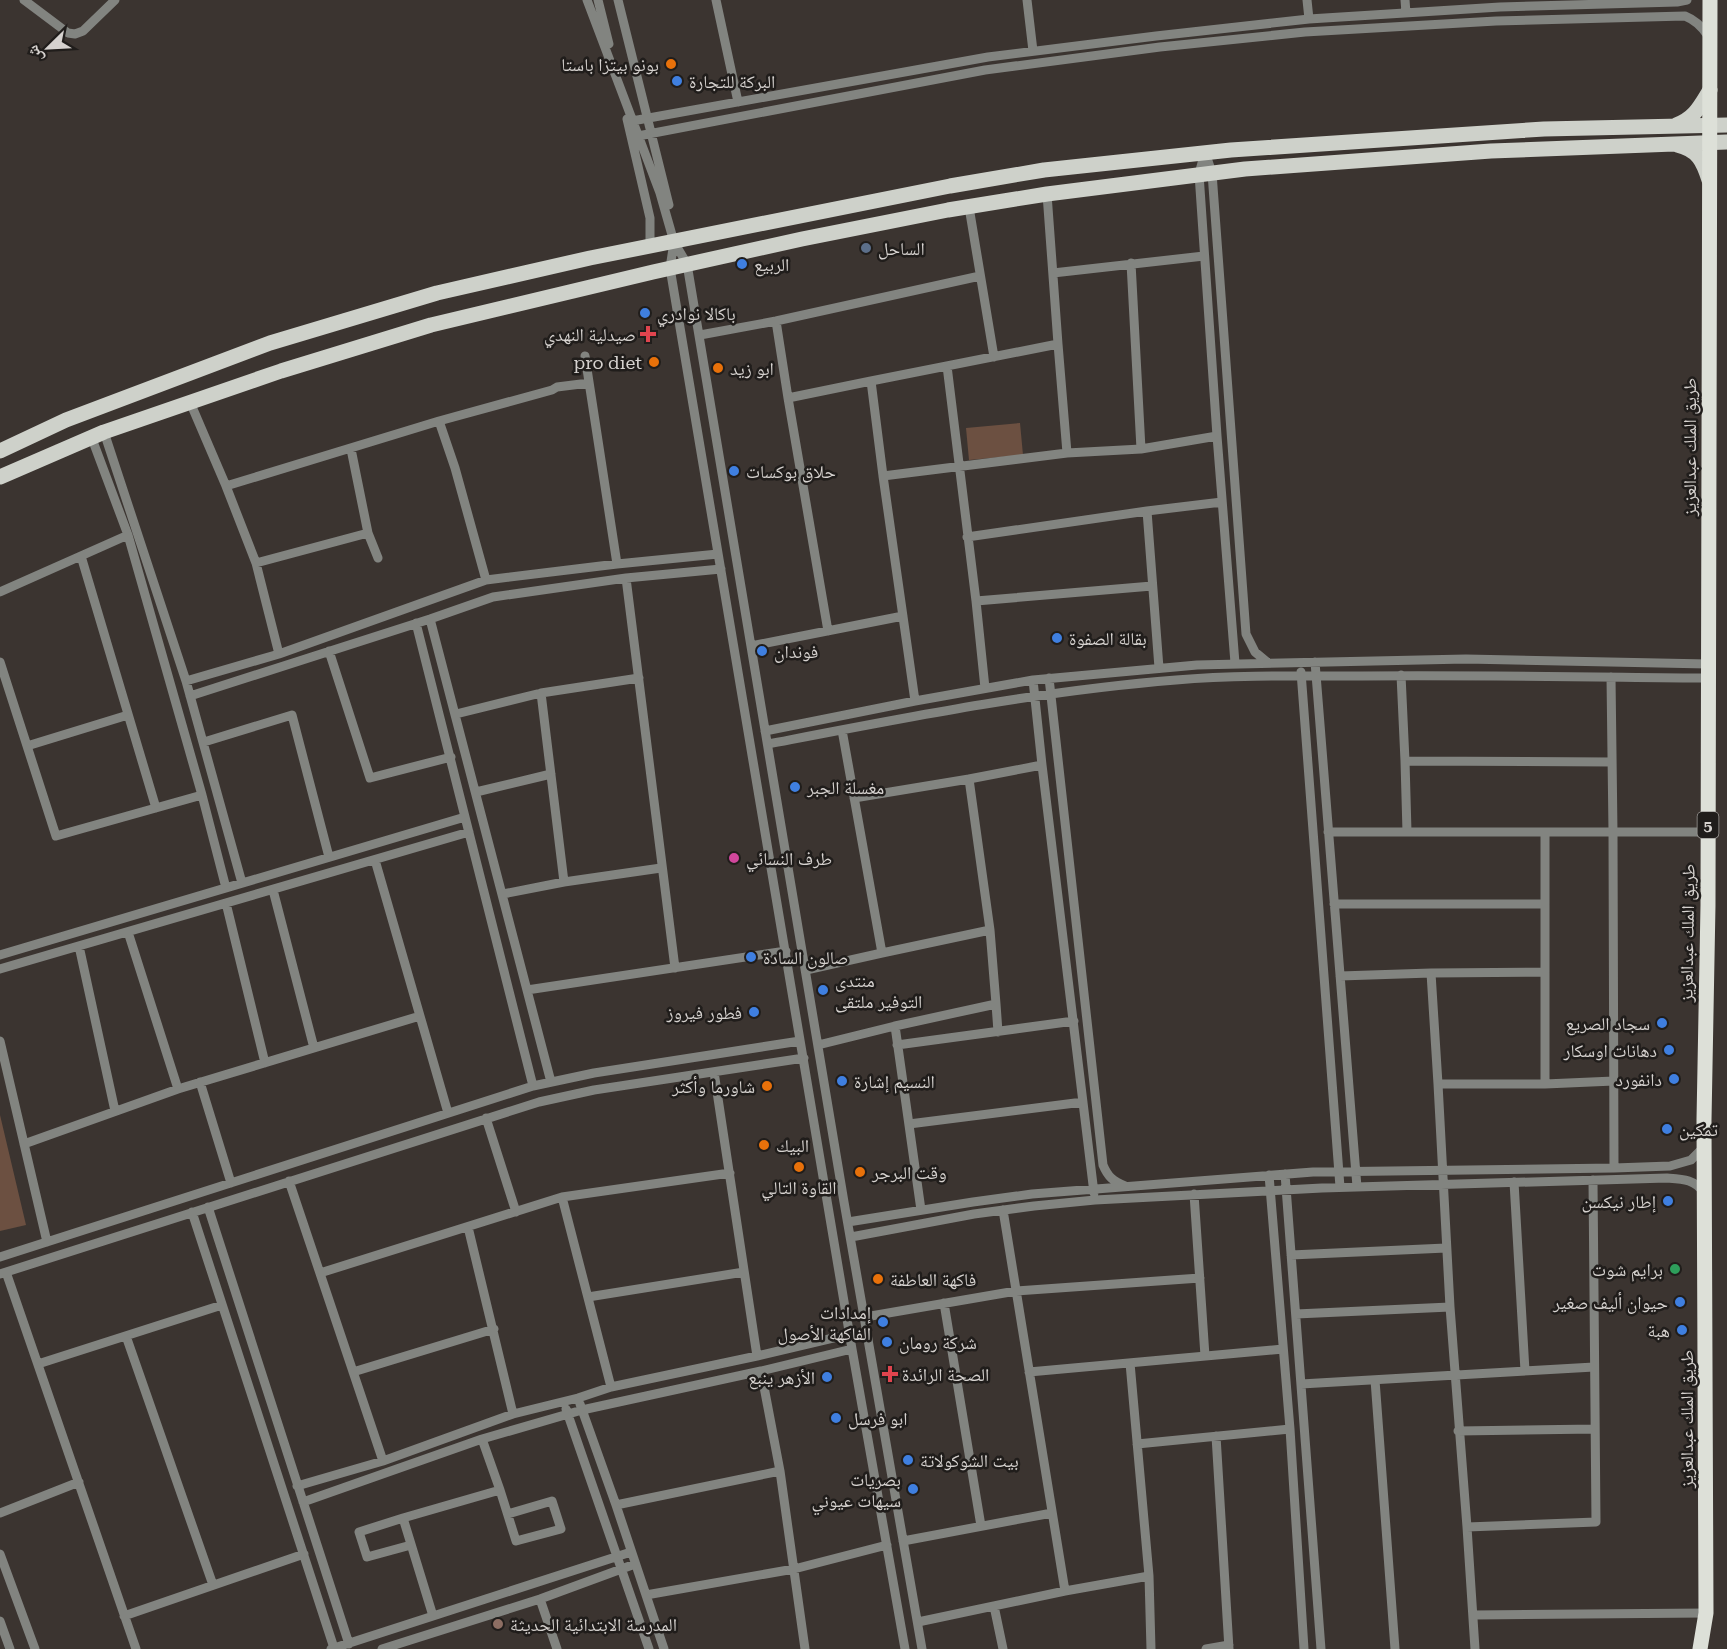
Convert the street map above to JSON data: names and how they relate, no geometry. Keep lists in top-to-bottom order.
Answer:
{
  "streets": {
    "highway": ["طريق الملك عبدالعزيز", "5"]
  },
  "places": {
    "other": [
      "بونو بيتزا باستا",
      "البركة للتجارة",
      "الساحل",
      "الربيع",
      "باكالا نوادري",
      "pro diet",
      "ابو زيد",
      "حلاق بوكسات",
      "بقالة الصفوة",
      "فوندان",
      "مغسلة الجبر",
      "طرف النسائي",
      "صالون السادة",
      "منتدى التوفير ملتقى",
      "فطور فيروز",
      "سجاد الصريع",
      "دهانات اوسكار",
      "دانفورد",
      "النسيم إشارة",
      "شاورما وأكثر",
      "تمكين",
      "البيك",
      "القاوة التالي",
      "وقت البرجر",
      "إطار نيكسن",
      "برايم شوت",
      "فاكهة العاطفة",
      "حيوان أليف صغير",
      "إمدادات الفاكهة الأصول",
      "هبة",
      "شركة رومان",
      "الأزهر ينبع",
      "ابو فرسل",
      "بيت الشوكولاتة",
      "بصريات سيهات عيوني",
      "المدرسة الابتدائية الحديثة"
    ],
    "health": ["صيدلية النهدي", "الصحة الرائدة"]
  },
  "north": "bottom left"
}
